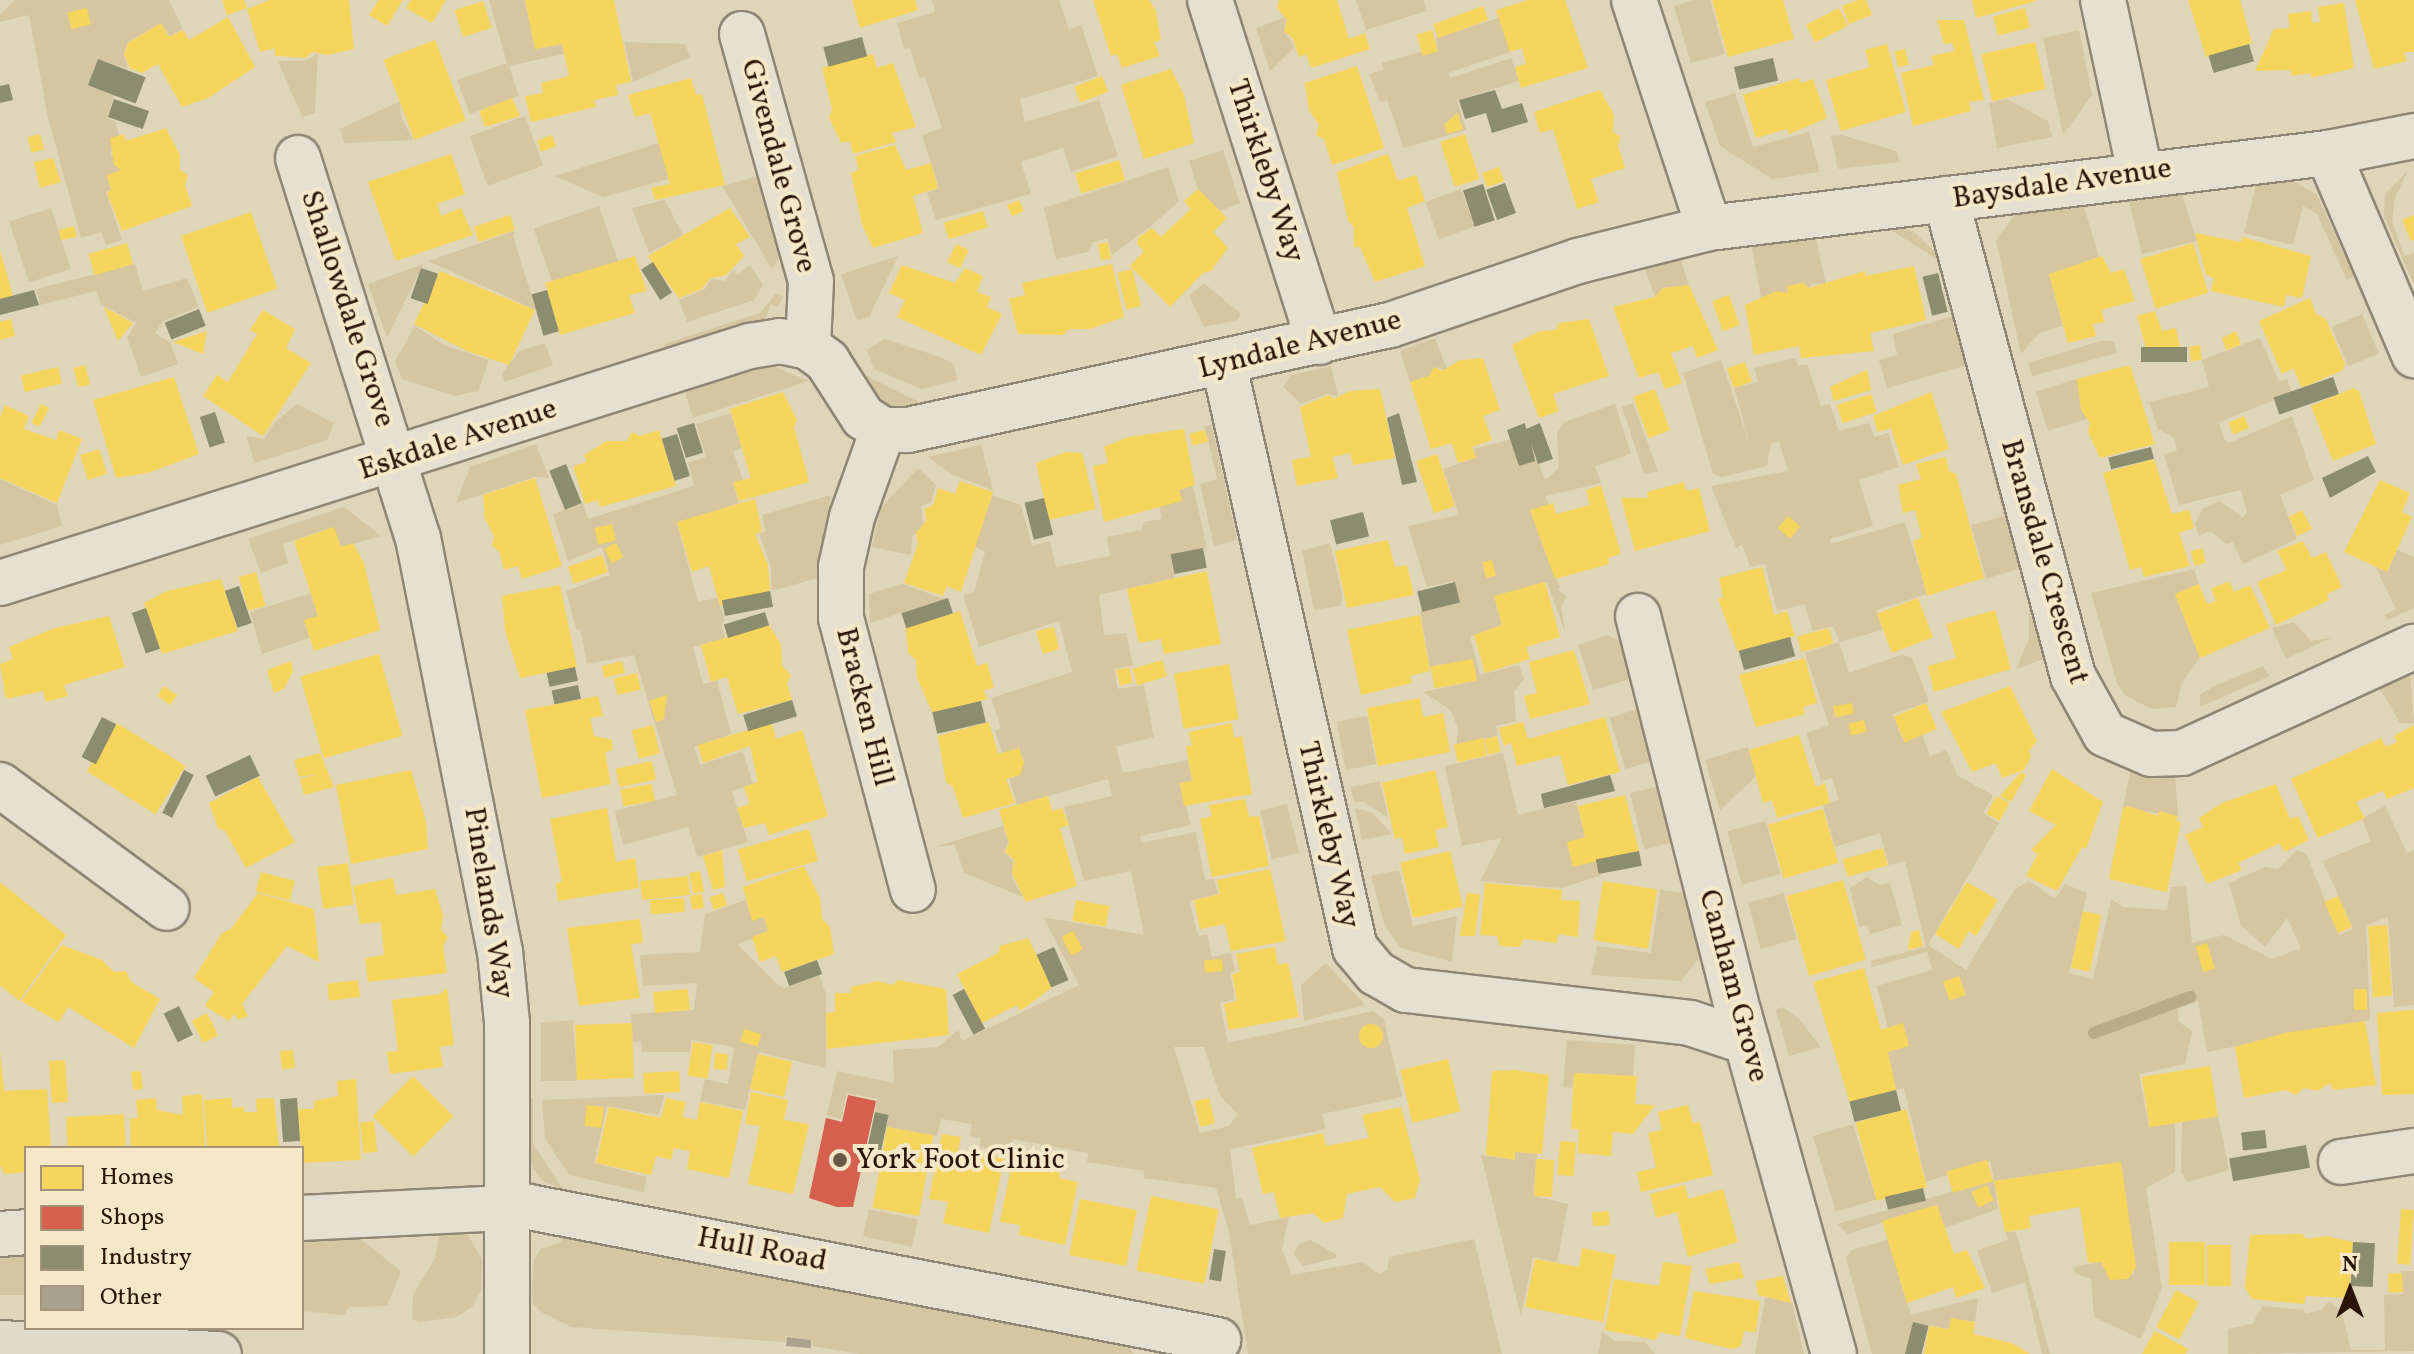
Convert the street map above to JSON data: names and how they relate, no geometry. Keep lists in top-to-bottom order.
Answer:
{
  "streets": {
    "street": [
      "Givendale Grove",
      "Thirkleby Way",
      "Baysdale Avenue",
      "Shallowdale Grove",
      "Lyndale Avenue",
      "Eskdale Avenue",
      "Bransdale Crescent",
      "Bracken Hill",
      "Pinelands Way",
      "Canham Grove",
      "Hull Road"
    ]
  },
  "crossings": [
    ["Givendale Grove", "Eskdale Avenue"],
    ["Thirkleby Way", "Lyndale Avenue"],
    ["Thirkleby Way", "Canham Grove"],
    ["Baysdale Avenue", "Lyndale Avenue"],
    ["Baysdale Avenue", "Bransdale Crescent"],
    ["Shallowdale Grove", "Eskdale Avenue"],
    ["Shallowdale Grove", "Pinelands Way"],
    ["Lyndale Avenue", "Bracken Hill"],
    ["Eskdale Avenue", "Pinelands Way"],
    ["Pinelands Way", "Hull Road"]
  ],
  "places": ["York Foot Clinic"],
  "legend": [
    "Homes",
    "Shops",
    "Industry",
    "Other"
  ],
  "north": "top"
}
